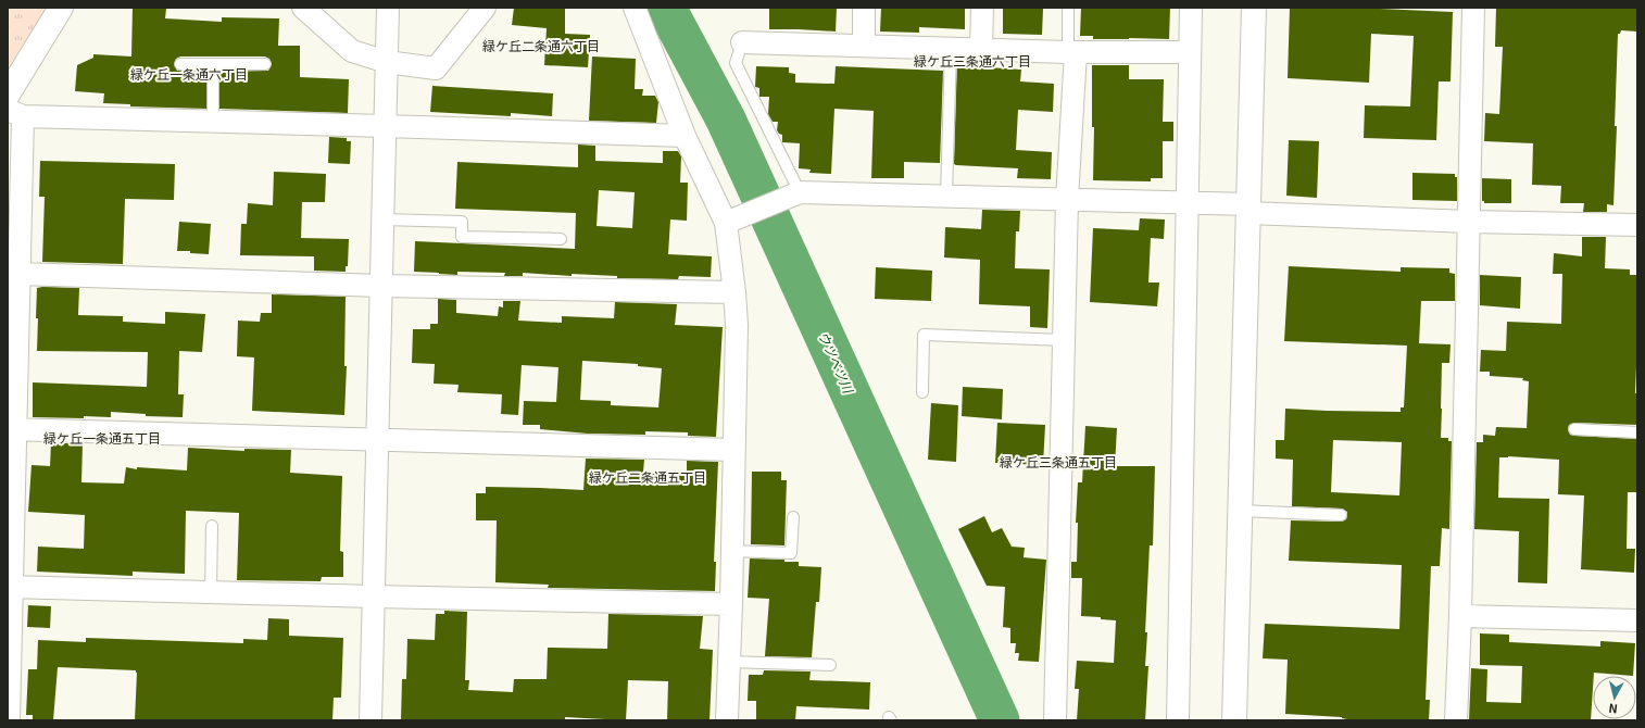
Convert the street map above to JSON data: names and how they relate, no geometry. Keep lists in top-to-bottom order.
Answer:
{
  "districts": [
    "緑ケ丘二条通六丁目",
    "緑ケ丘三条通六丁目",
    "緑ケ丘一条通六丁目",
    "緑ケ丘一条通五丁目",
    "緑ケ丘三条通五丁目",
    "緑ケ丘二条通五丁目"
  ],
  "water": ["ウツベツ川"],
  "north": "bottom"
}
